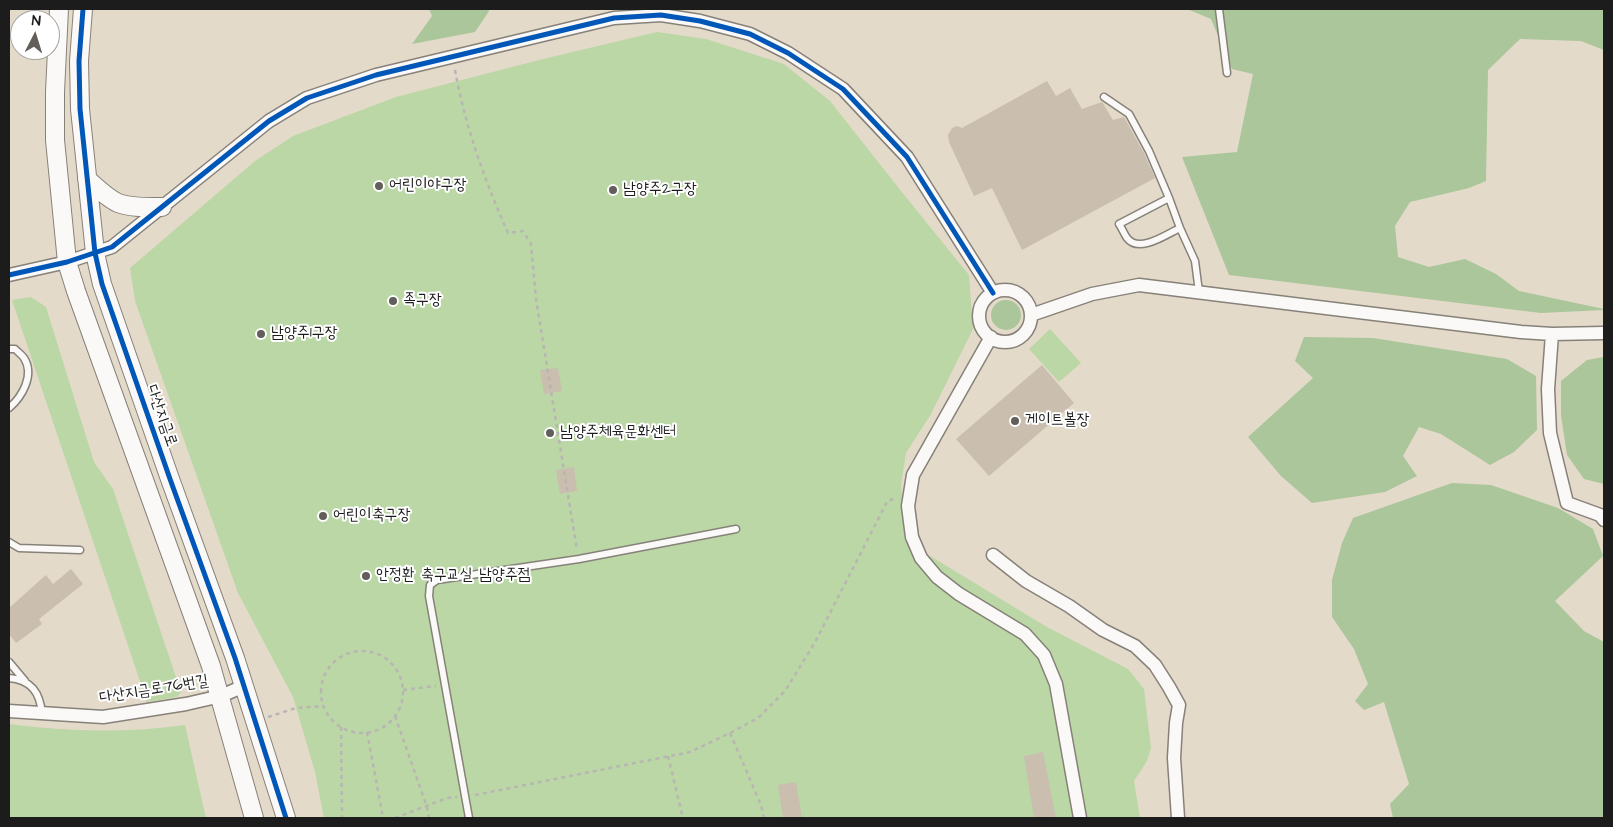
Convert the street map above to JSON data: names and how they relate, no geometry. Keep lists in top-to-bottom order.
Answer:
{
  "streets": {
    "street": ["다산지금로", "다산지금로76번길"]
  },
  "crossings": [
    ["다산지금로", "다산지금로76번길"]
  ],
  "places": [
    "어린이야구장",
    "남양주2구장",
    "족구장",
    "남양주1구장",
    "게이트볼장",
    "남양주체육문화센터",
    "어린이축구장",
    "안정환 축구교실 남양주점"
  ],
  "north": "top"
}
